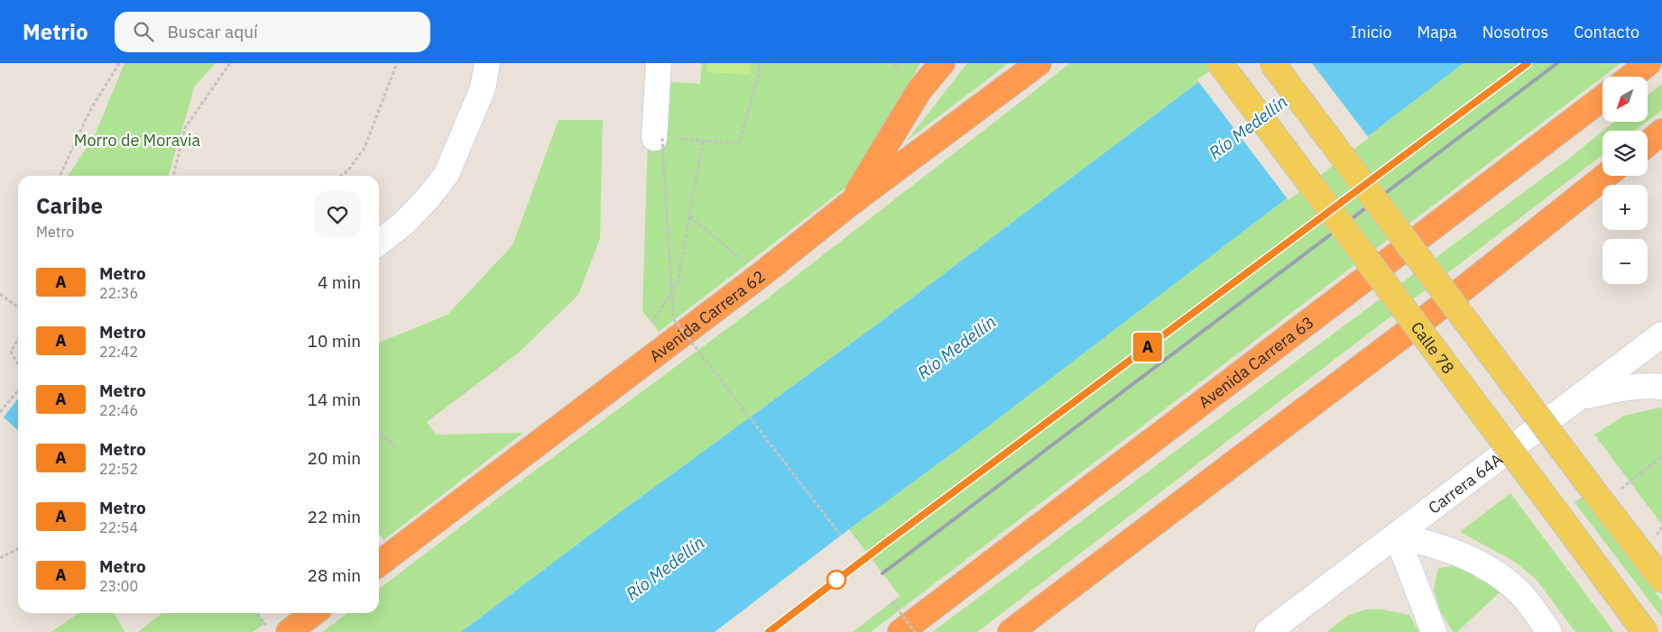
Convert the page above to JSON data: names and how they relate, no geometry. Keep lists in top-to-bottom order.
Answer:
{
  "streets": {
    "highway": ["Avenida Carrera 62", "Avenida Carrera 63"],
    "main road": ["Calle 78"],
    "street": ["Carrera 64A"]
  },
  "water": ["Río Medellín"],
  "parks": ["Morro de Moravia"],
  "lines": ["metro line A"],
  "north": "bottom left",
  "page": {
    "header": "Metrio",
    "search": "Buscar aquí",
    "nav": [
      "Inicio",
      "Mapa",
      "Nosotros",
      "Contacto"
    ],
    "on_map": "A",
    "map_buttons": ["+", "−"],
    "heading": ["Caribe", "Metro"],
    "list": [
      {
        "mark": "A",
        "name": "Metro",
        "note": "22:36",
        "value": "4 min"
      },
      {
        "mark": "A",
        "name": "Metro",
        "note": "22:42",
        "value": "10 min"
      },
      {
        "mark": "A",
        "name": "Metro",
        "note": "22:46",
        "value": "14 min"
      },
      {
        "mark": "A",
        "name": "Metro",
        "note": "22:52",
        "value": "20 min"
      },
      {
        "mark": "A",
        "name": "Metro",
        "note": "22:54",
        "value": "22 min"
      },
      {
        "mark": "A",
        "name": "Metro",
        "note": "23:00",
        "value": "28 min"
      }
    ]
  }
}
